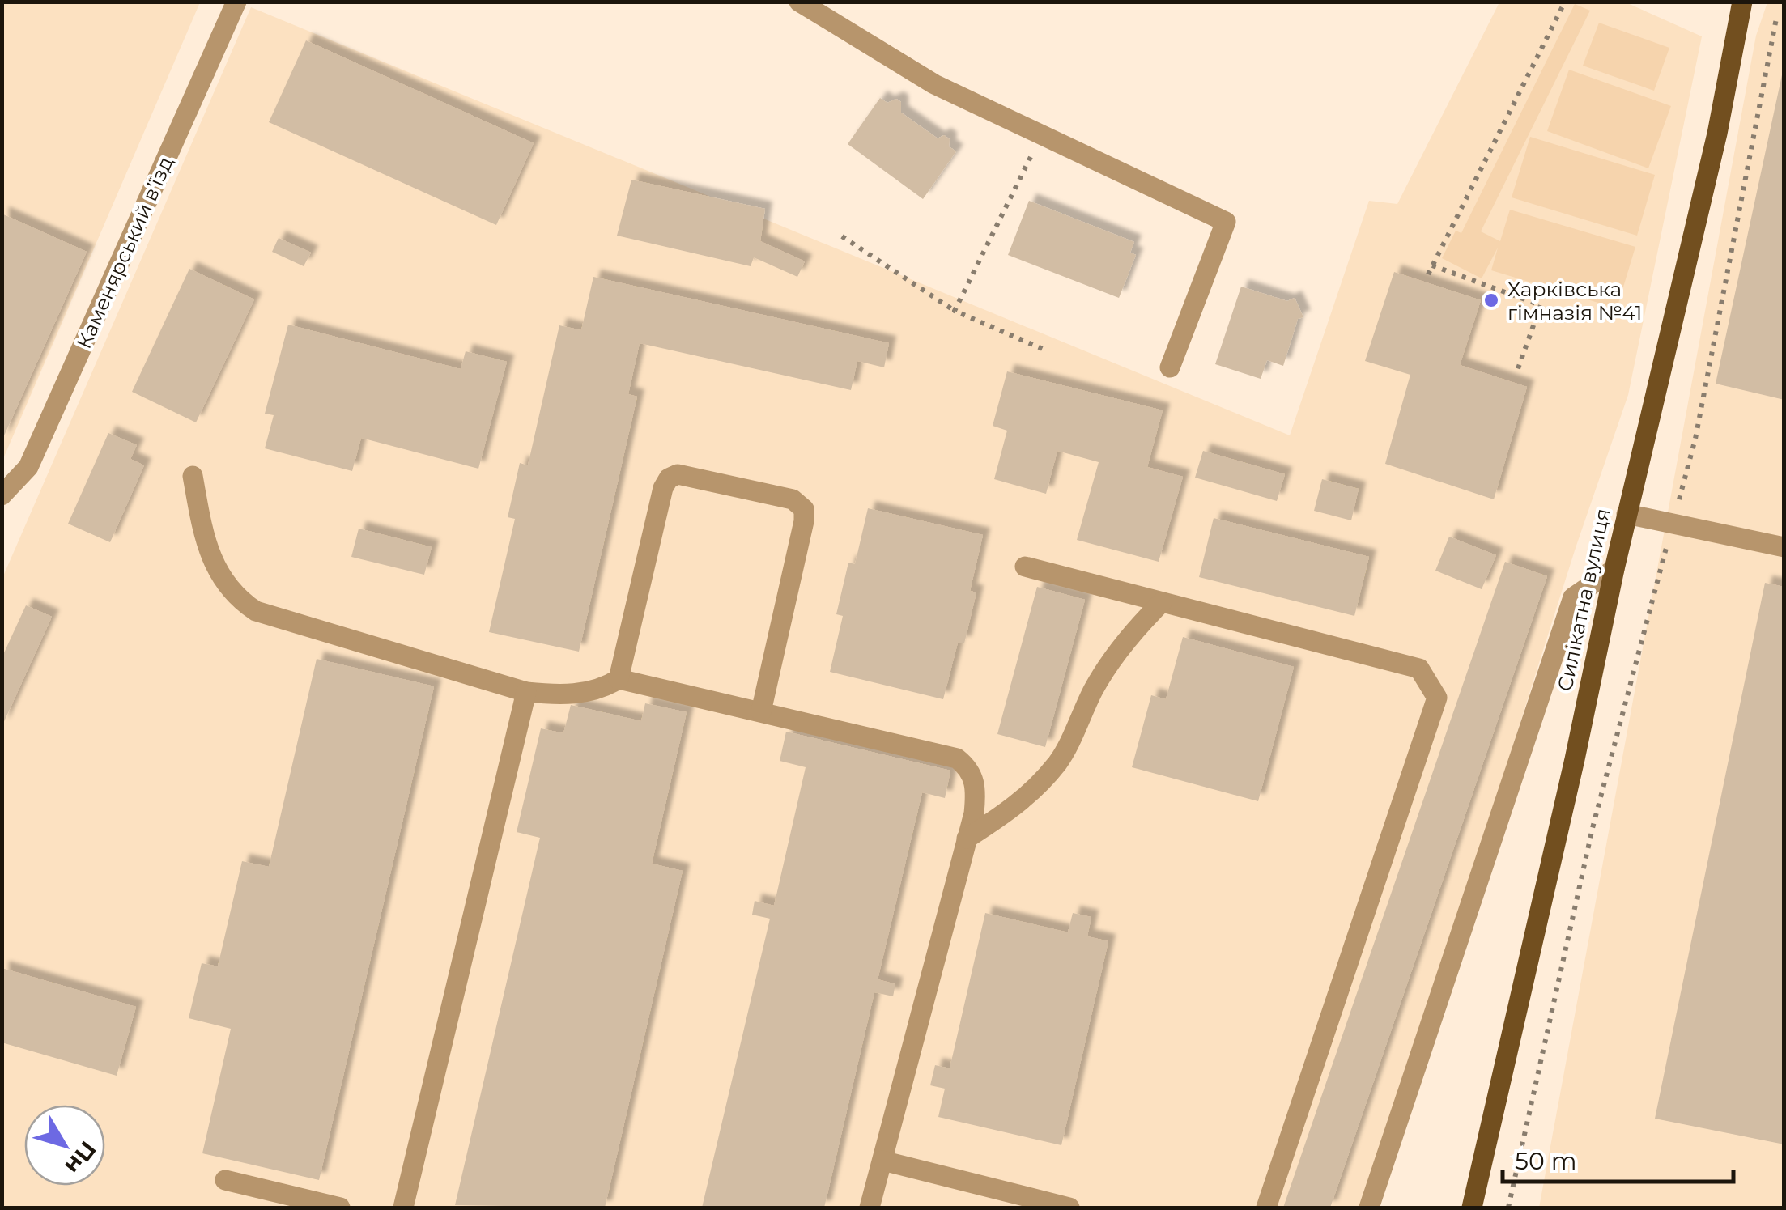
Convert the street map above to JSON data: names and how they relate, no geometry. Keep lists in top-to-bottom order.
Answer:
{
  "streets": {
    "main road": ["Силікатна вулиця"],
    "street": ["Каменярський в’їзд"]
  },
  "places": ["Харківська гімназія №41"],
  "scale_bar": "50 m",
  "north": "bottom right"
}
